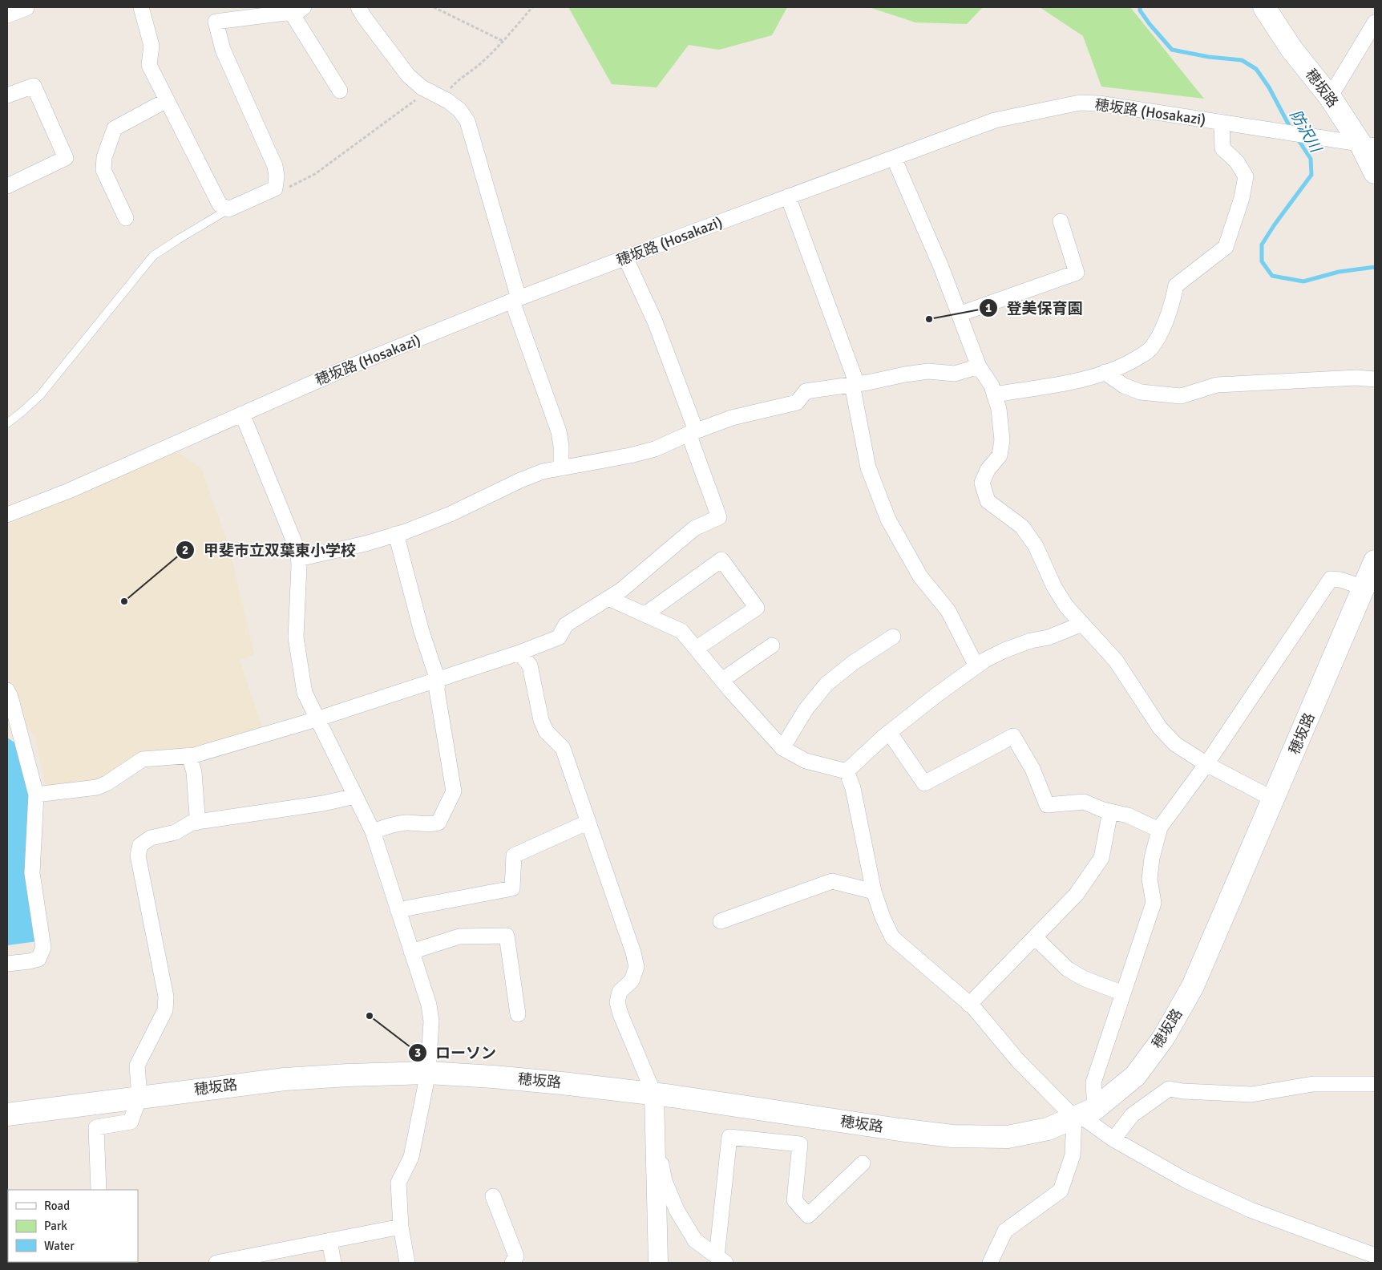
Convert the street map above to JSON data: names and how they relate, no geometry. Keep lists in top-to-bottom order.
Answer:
{
  "streets": {
    "main road": ["穂坂路"],
    "street": ["穂坂路 (Hosakazi)"]
  },
  "crossings": [
    ["穂坂路", "穂坂路 (Hosakazi)"]
  ],
  "water": ["防沢川"],
  "places": ["登美保育園", "甲斐市立双葉東小学校", "ローソン"],
  "legend": ["Road", "Park", "Water"]
}
